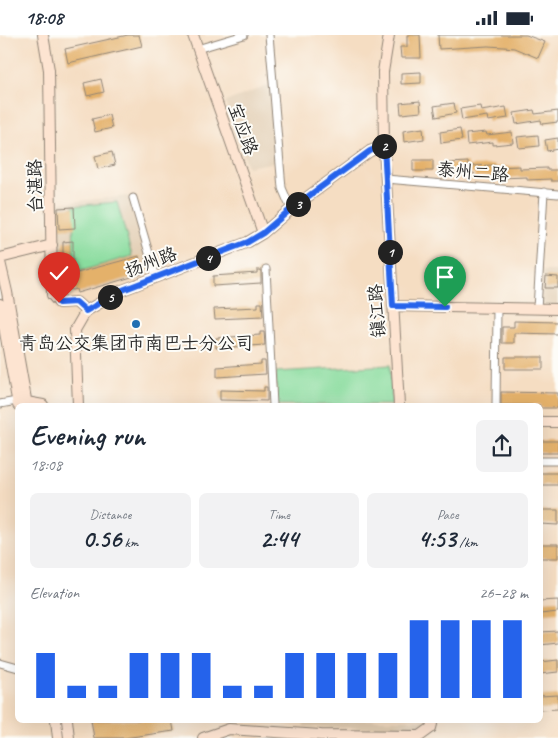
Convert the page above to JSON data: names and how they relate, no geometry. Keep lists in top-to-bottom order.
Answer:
{
  "streets": {
    "street": [
      "宝应路",
      "泰州二路",
      "台湛路",
      "扬州路",
      "镇江路"
    ]
  },
  "crossings": [
    ["宝应路", "扬州路"],
    ["泰州二路", "镇江路"],
    ["台湛路", "扬州路"],
    ["扬州路", "镇江路"]
  ],
  "places": ["青岛公交集团市南巴士分公司"],
  "page": {
    "status": "18:08",
    "pins": [
      "2",
      "3",
      "1",
      "4",
      "5"
    ],
    "heading": ["Evening run", "18:08"],
    "stats": [
      ["Distance", "0.56 km"],
      ["Time", "2:44"],
      ["Pace", "4:53 /km"]
    ],
    "chart": ["Elevation", "26–28 m"]
  }
}
